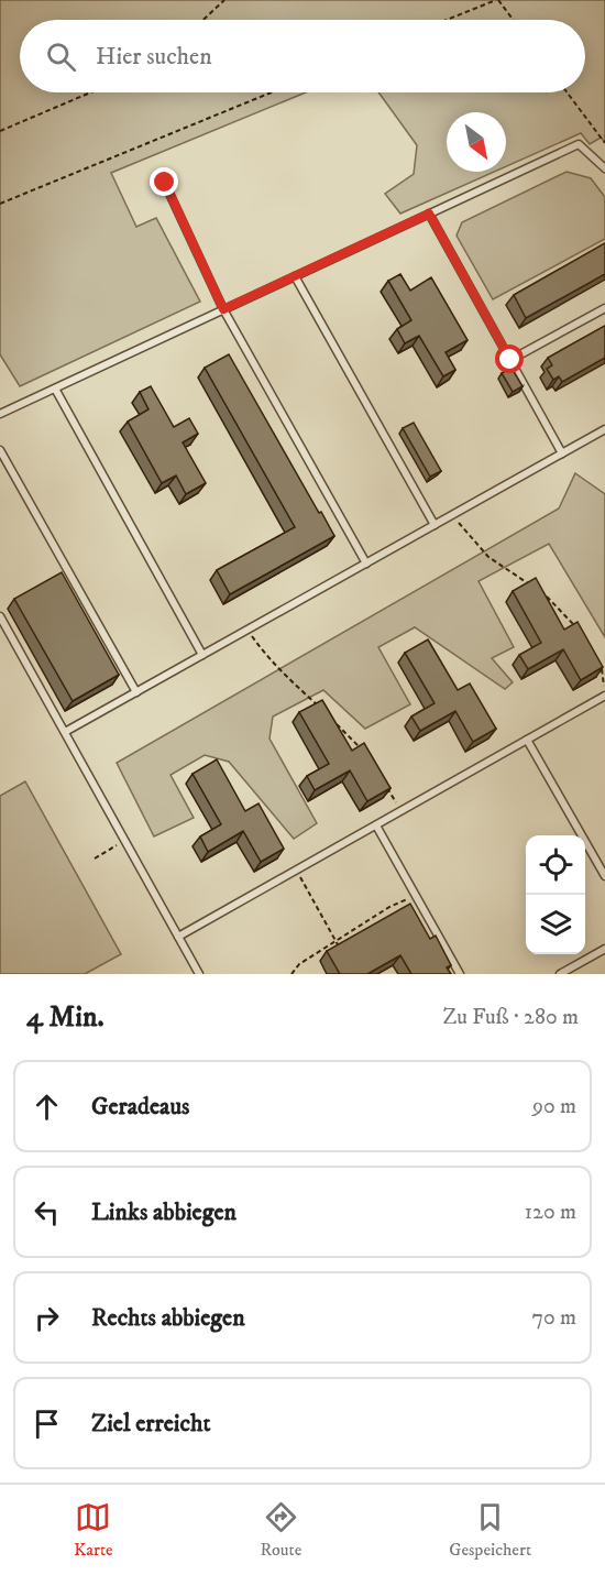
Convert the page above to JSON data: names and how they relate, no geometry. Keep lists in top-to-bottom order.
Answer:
{
  "north": "bottom right",
  "page": {
    "search": "Hier suchen",
    "heading": ["4 Min.", "Zu Fuß · 280 m"],
    "list": [
      ["Geradeaus", "90 m"],
      ["Links abbiegen", "120 m"],
      ["Rechts abbiegen", "70 m"],
      "Ziel erreicht"
    ],
    "nav": ["Karte", "Route", "Gespeichert"]
  }
}
